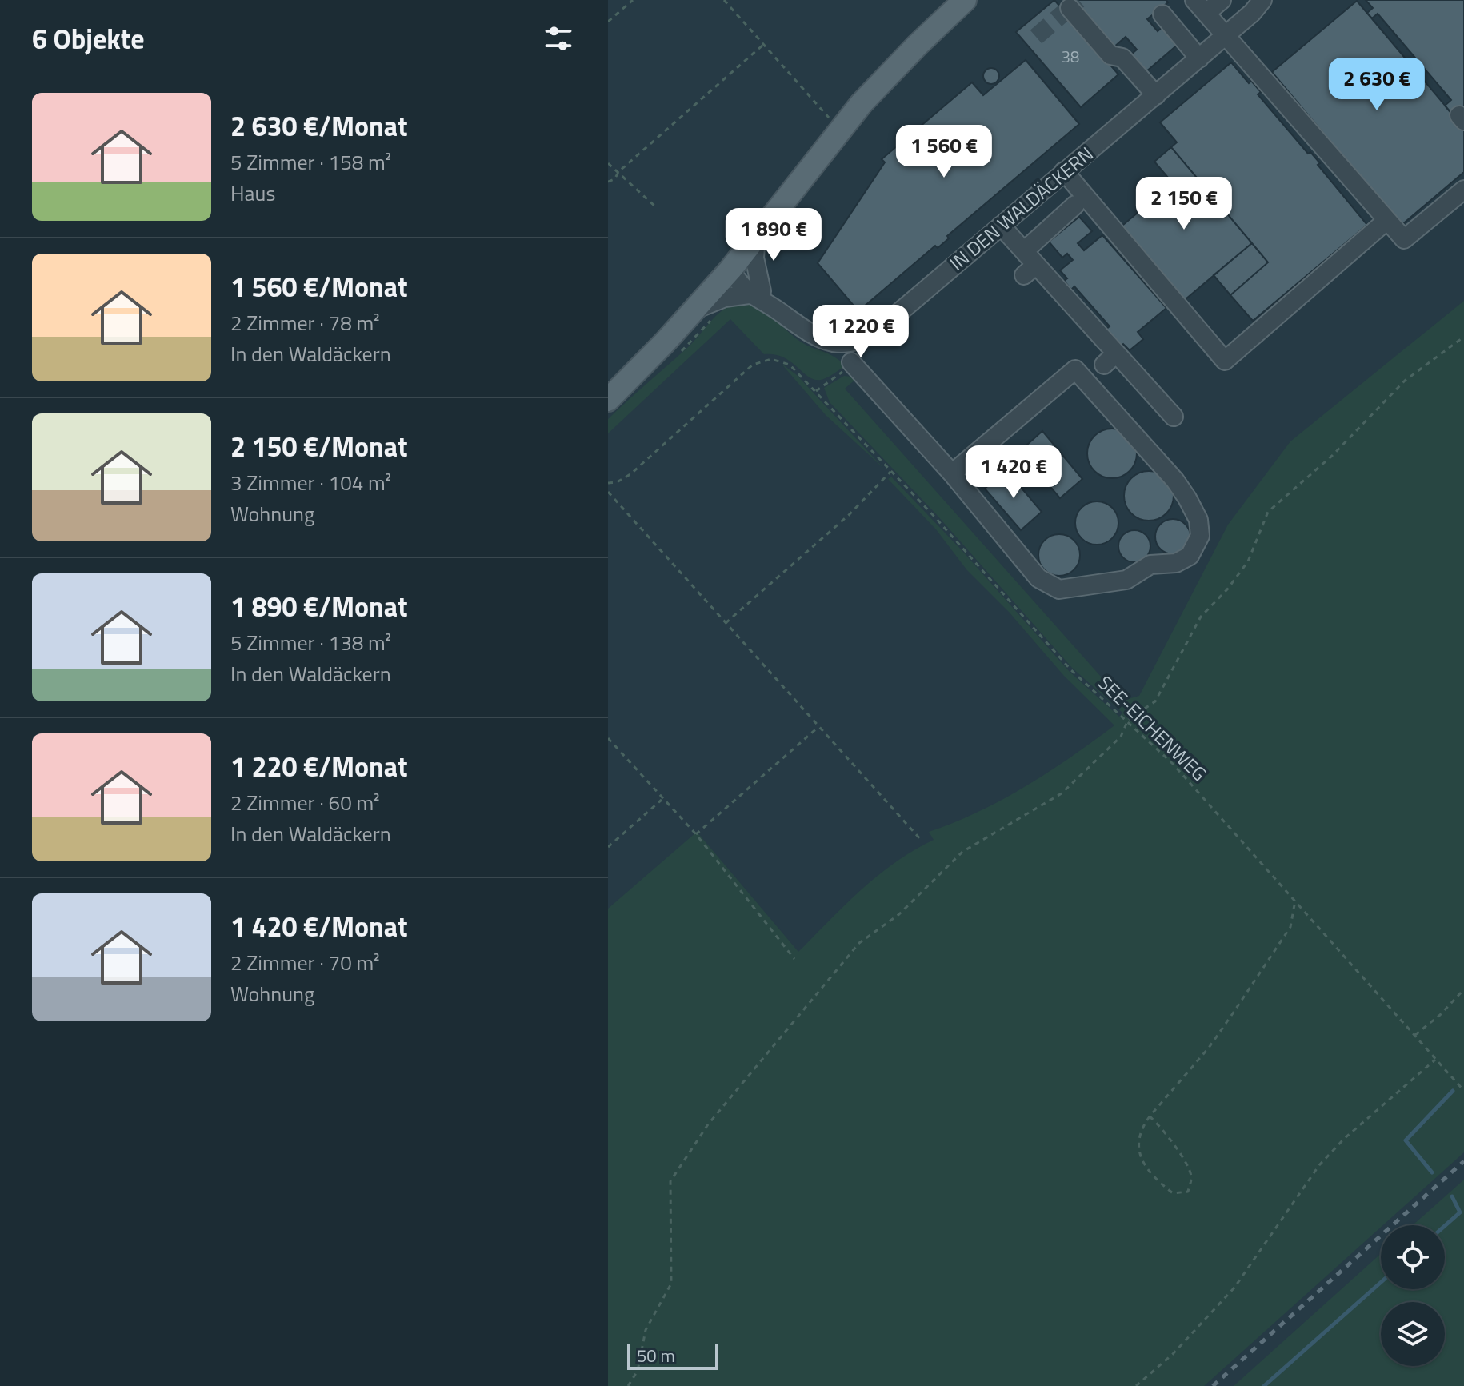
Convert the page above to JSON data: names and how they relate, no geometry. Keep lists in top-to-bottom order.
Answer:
{
  "streets": {
    "street": ["IN DEN WALDÄCKERN"],
    "path": ["SEE-EICHENWEG"]
  },
  "house_numbers": ["38"],
  "scale_bar": "50 m",
  "page": {
    "heading": "6 Objekte",
    "price": [
      "2 630 €",
      "1 560 €",
      "2 150 €",
      "1 890 €",
      "1 220 €",
      "1 420 €"
    ],
    "list": [
      {
        "name": "2 630 €/Monat",
        "note": "5 Zimmer · 158 m² · Haus"
      },
      {
        "name": "1 560 €/Monat",
        "note": "2 Zimmer · 78 m² · In den Waldäckern"
      },
      {
        "name": "2 150 €/Monat",
        "note": "3 Zimmer · 104 m² · Wohnung"
      },
      {
        "name": "1 890 €/Monat",
        "note": "5 Zimmer · 138 m² · In den Waldäckern"
      },
      {
        "name": "1 220 €/Monat",
        "note": "2 Zimmer · 60 m² · In den Waldäckern"
      },
      {
        "name": "1 420 €/Monat",
        "note": "2 Zimmer · 70 m² · Wohnung"
      }
    ],
    "scale": "50 m"
  }
}
